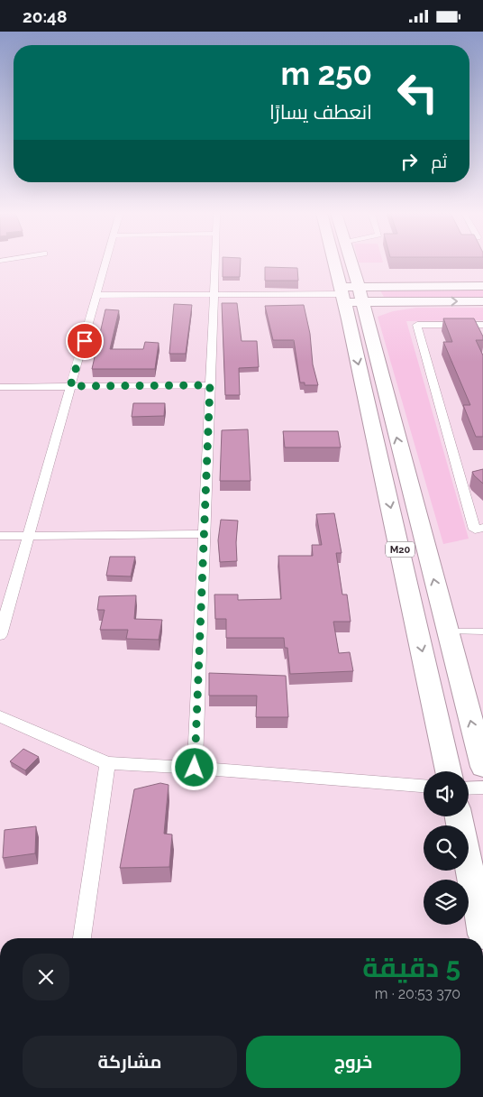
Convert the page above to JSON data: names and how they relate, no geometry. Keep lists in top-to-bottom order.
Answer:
{
  "streets": {
    "main road": ["M20"]
  },
  "page": {
    "status": "20:48",
    "turn": ["250 m", "انعطف يسارًا"],
    "then": "ثم",
    "heading": ["5 دقيقة", "370 m · 20:53"],
    "buttons": ["خروج", "مشاركة"]
  }
}
